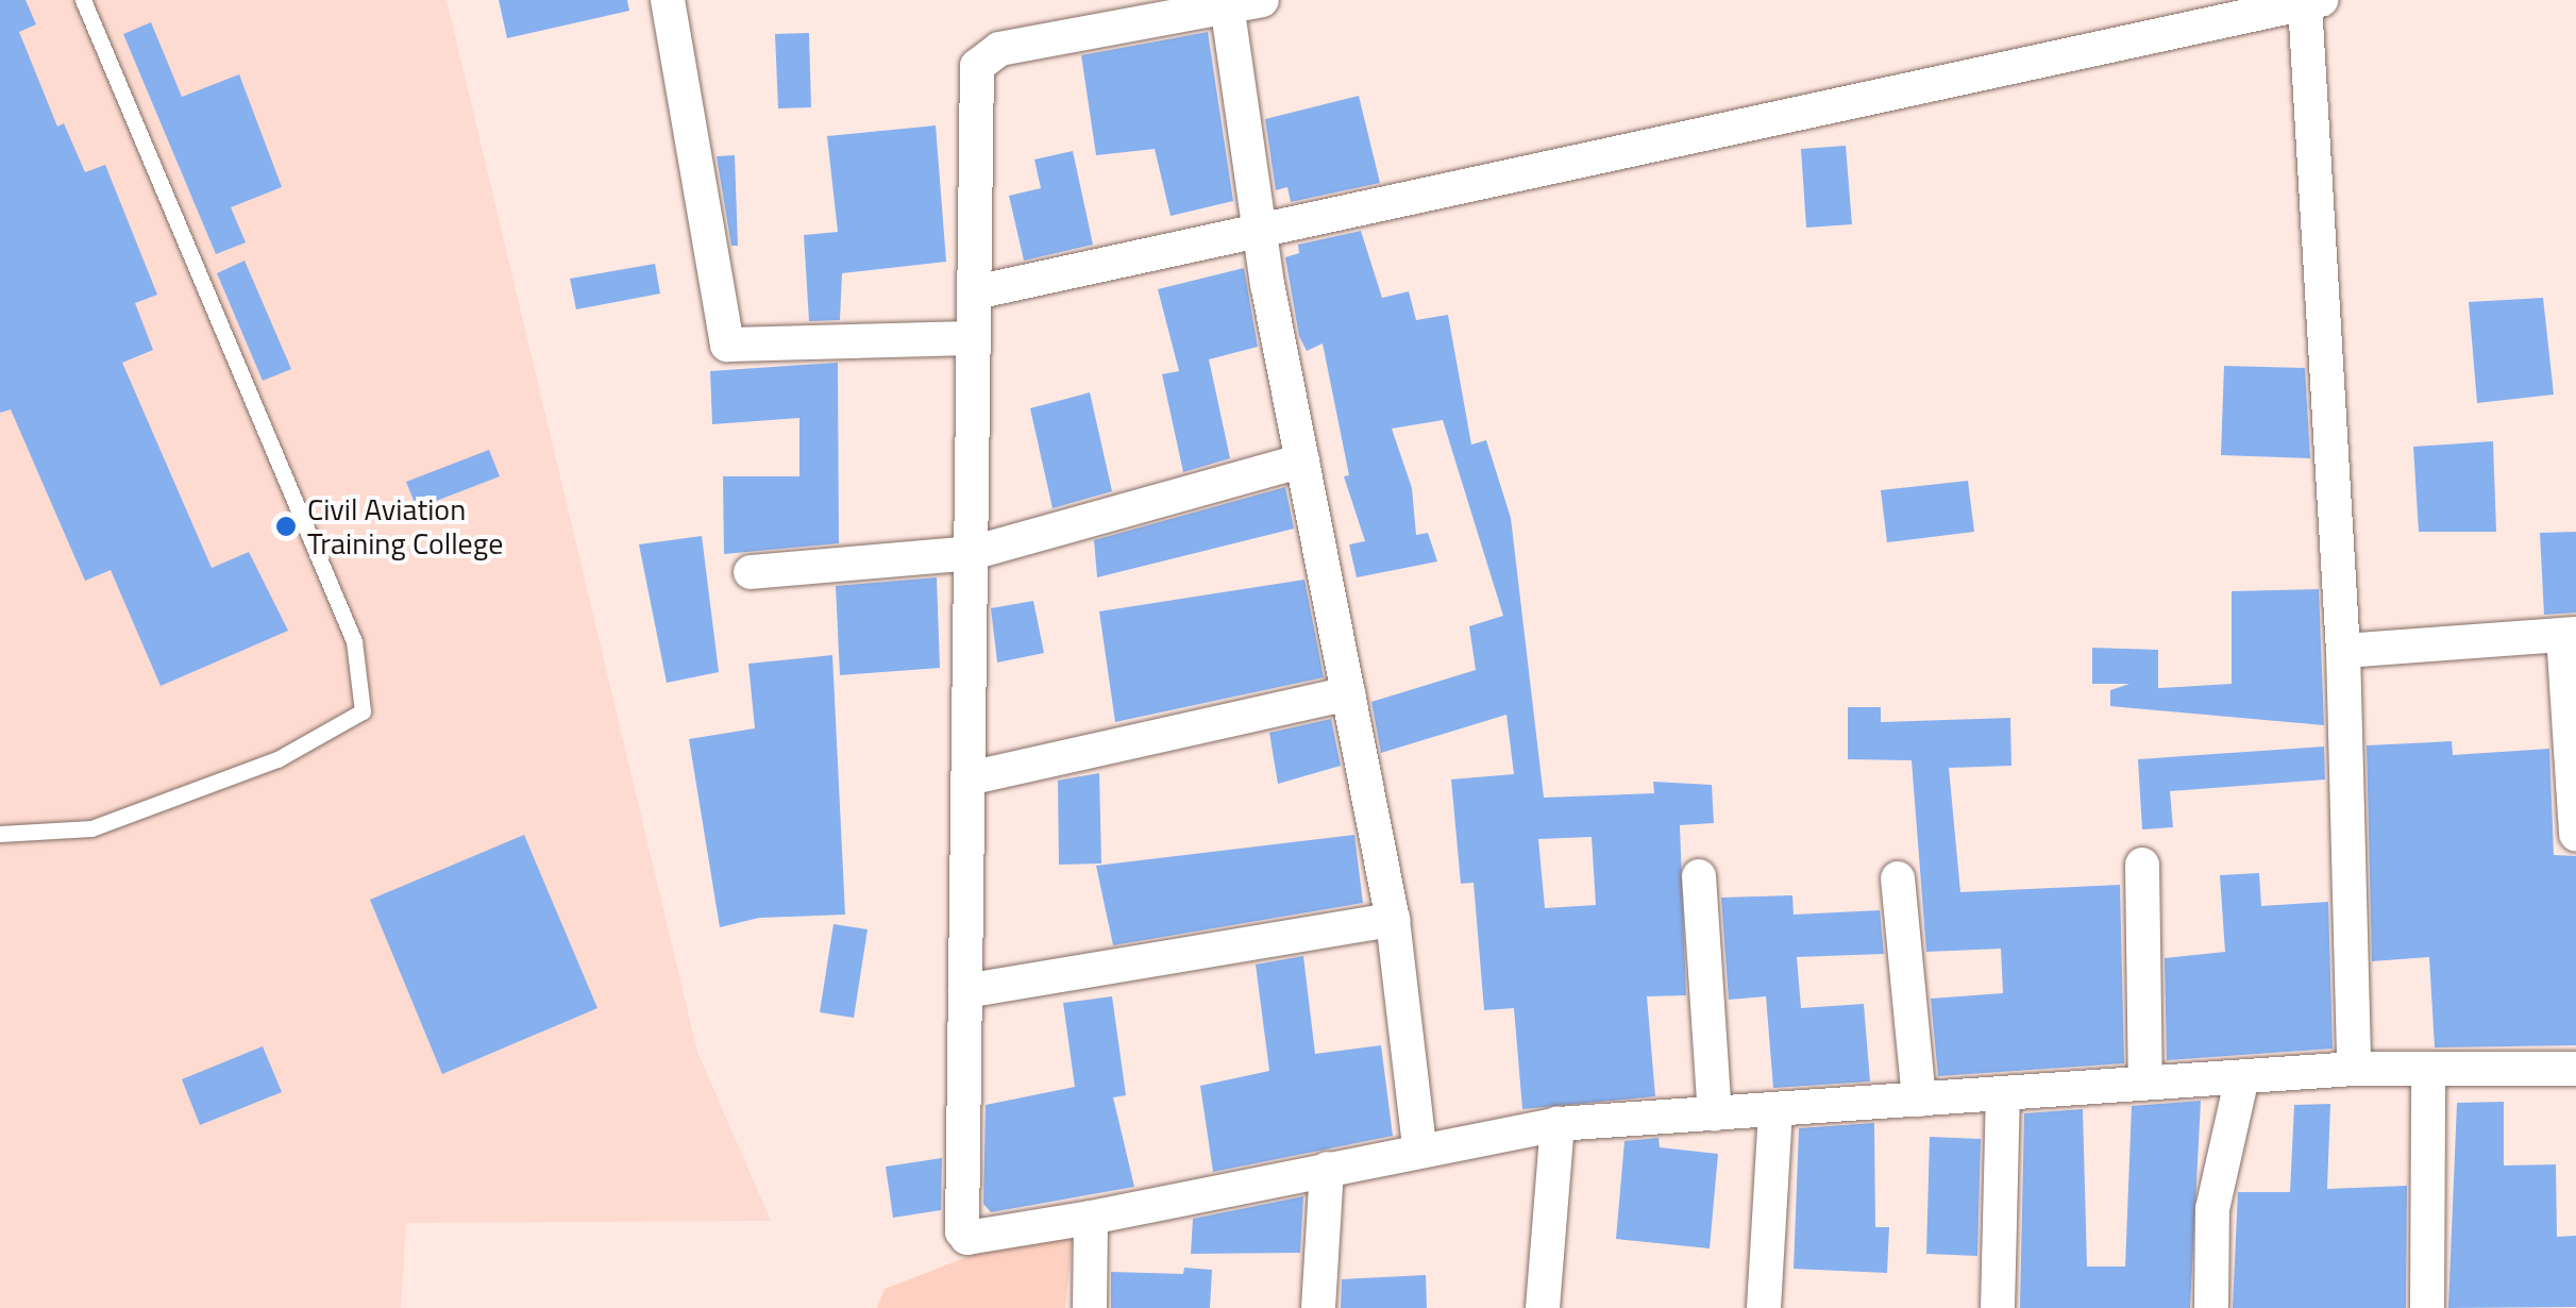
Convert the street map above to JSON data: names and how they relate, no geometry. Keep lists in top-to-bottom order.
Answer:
{
  "places": ["Civil Aviation Training College"]
}
